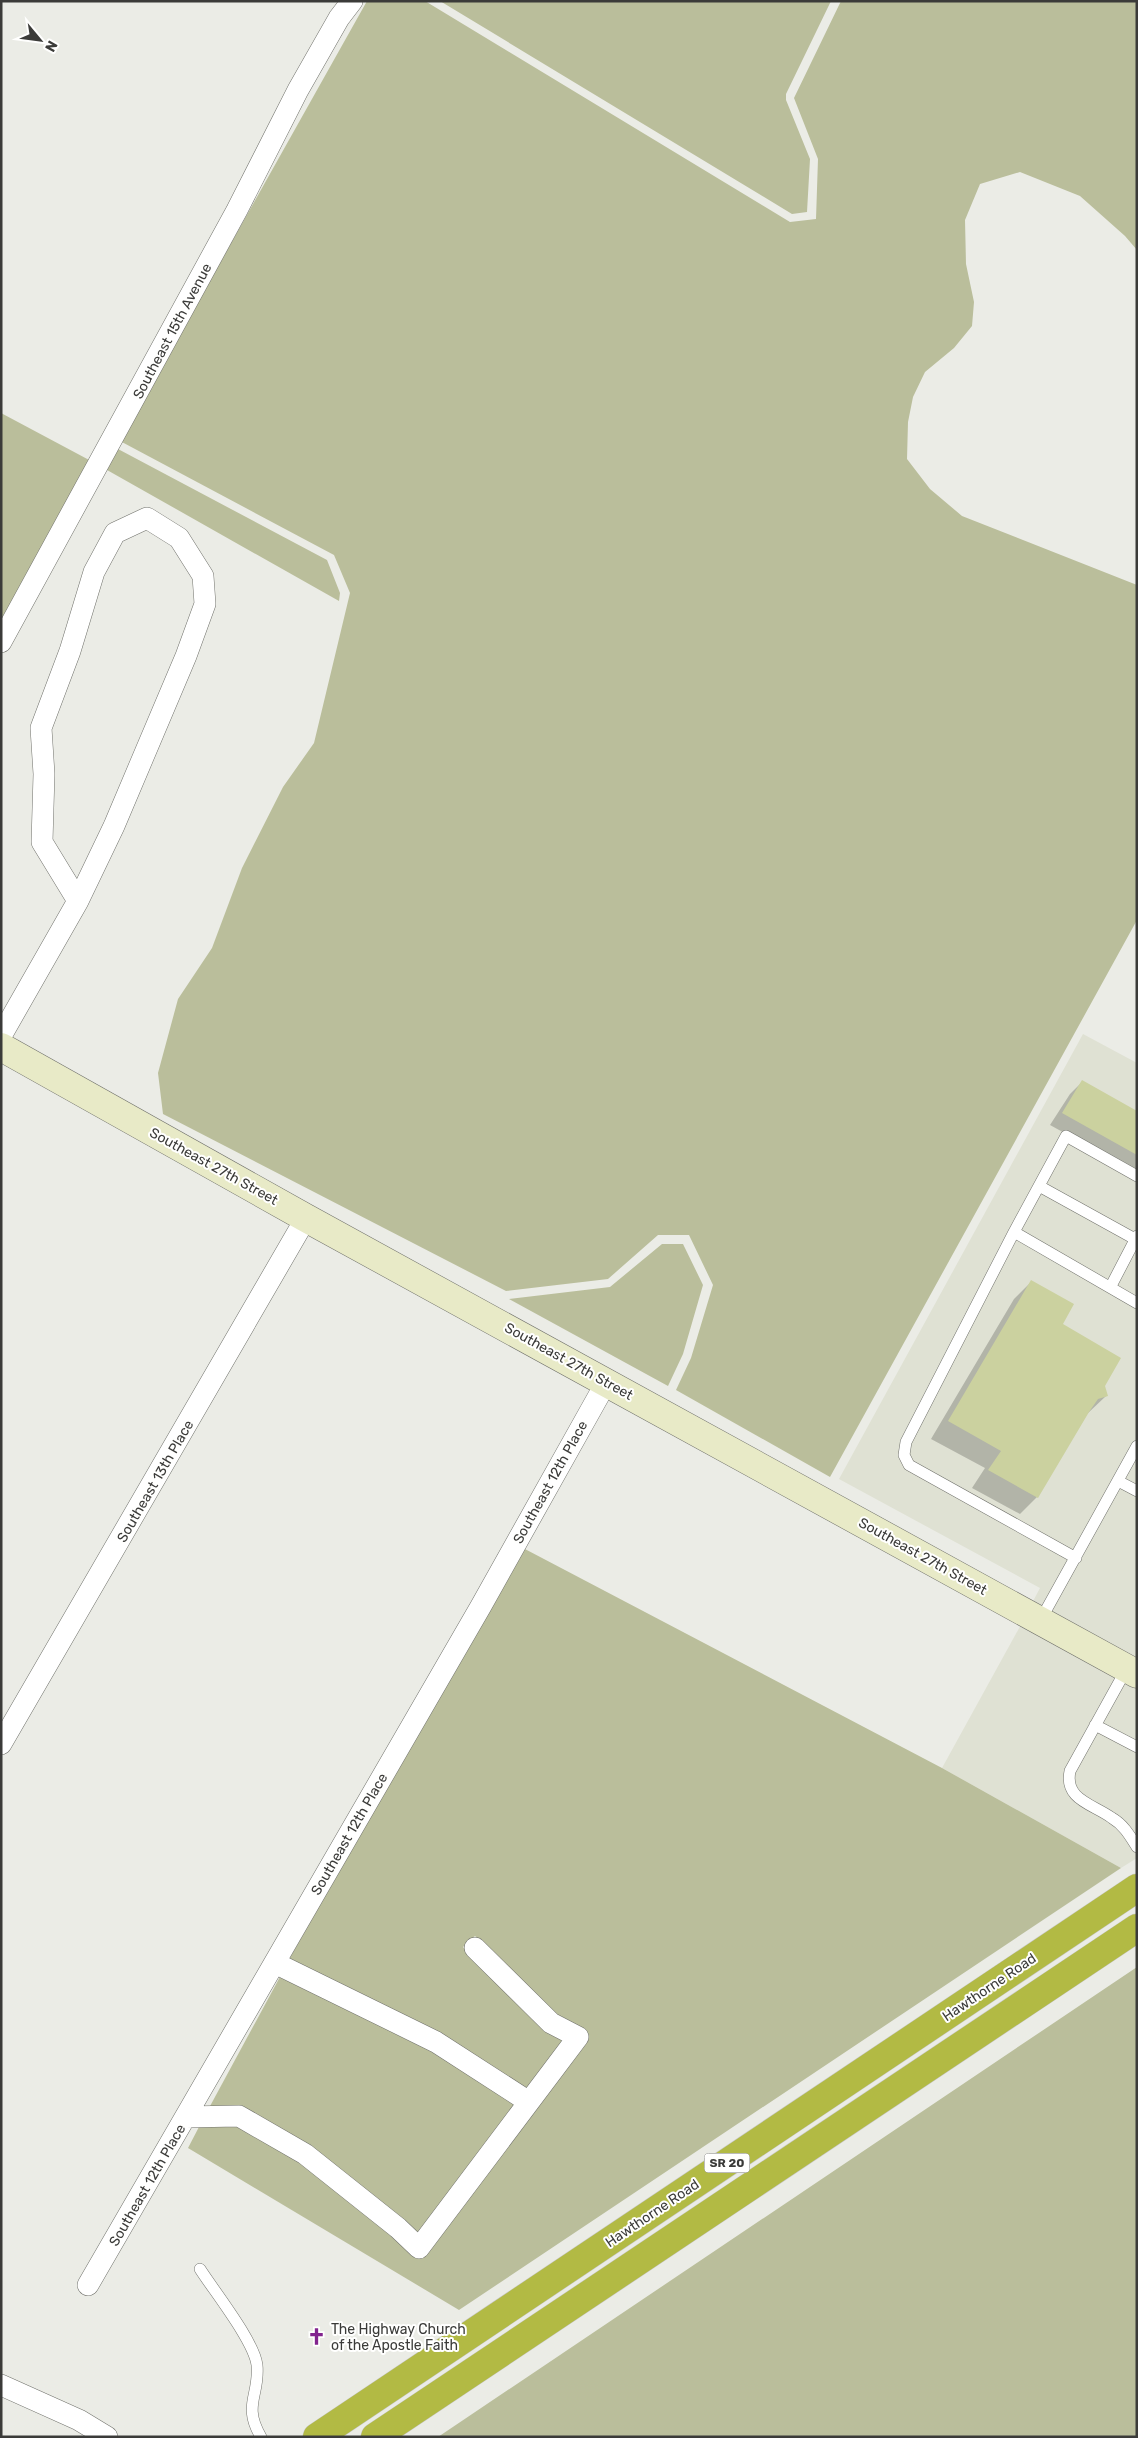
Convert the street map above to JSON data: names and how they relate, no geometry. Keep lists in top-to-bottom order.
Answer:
{
  "streets": {
    "highway": ["Hawthorne Road", "SR 20"],
    "street": [
      "Southeast 15th Avenue",
      "Southeast 27th Street",
      "Southeast 13th Place",
      "Southeast 12th Place"
    ]
  },
  "crossings": [
    ["Southeast 27th Street", "Southeast 13th Place"],
    ["Southeast 27th Street", "Southeast 12th Place"]
  ],
  "places": {
    "church": ["The Highway Church of the Apostle Faith"]
  },
  "north": "bottom right"
}
